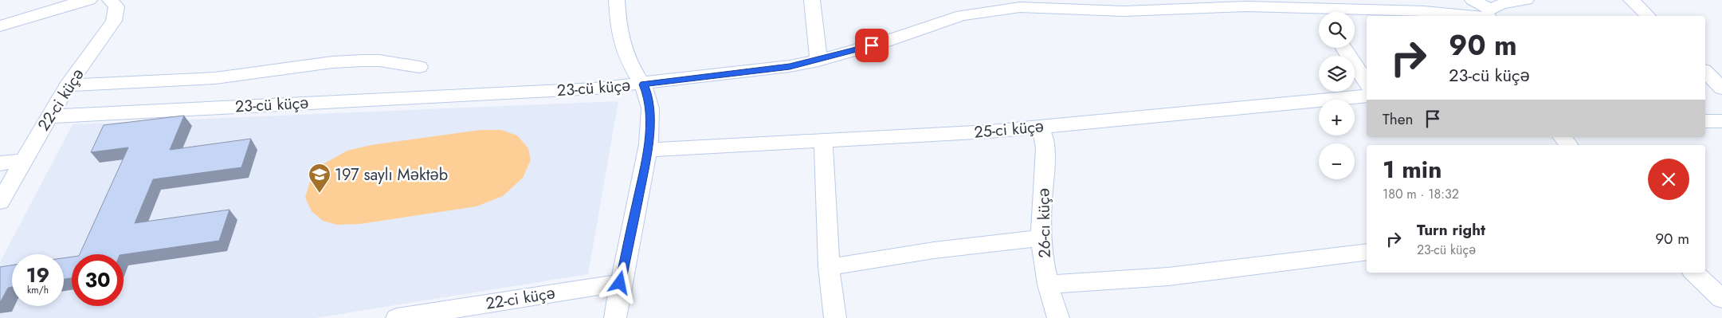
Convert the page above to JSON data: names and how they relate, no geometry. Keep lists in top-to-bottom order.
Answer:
{
  "streets": {
    "street": [
      "23-cü küçə",
      "22-ci küçə",
      "25-ci küçə",
      "26-cı küçə"
    ]
  },
  "crossings": [
    ["23-cü küçə", "22-ci küçə"],
    ["25-ci küçə", "26-cı küçə"]
  ],
  "places": {
    "school or university": ["197 saylı Məktəb"]
  },
  "page": {
    "map_buttons": ["+", "−"],
    "turn": ["90 m", "23-cü küçə"],
    "then": "Then",
    "heading": ["1 min", "180 m · 18:32"],
    "list": [
      {
        "name": "Turn right",
        "note": "23-cü küçə",
        "value": "90 m"
      }
    ],
    "speed": "19 km/h",
    "limit": "30"
  }
}
